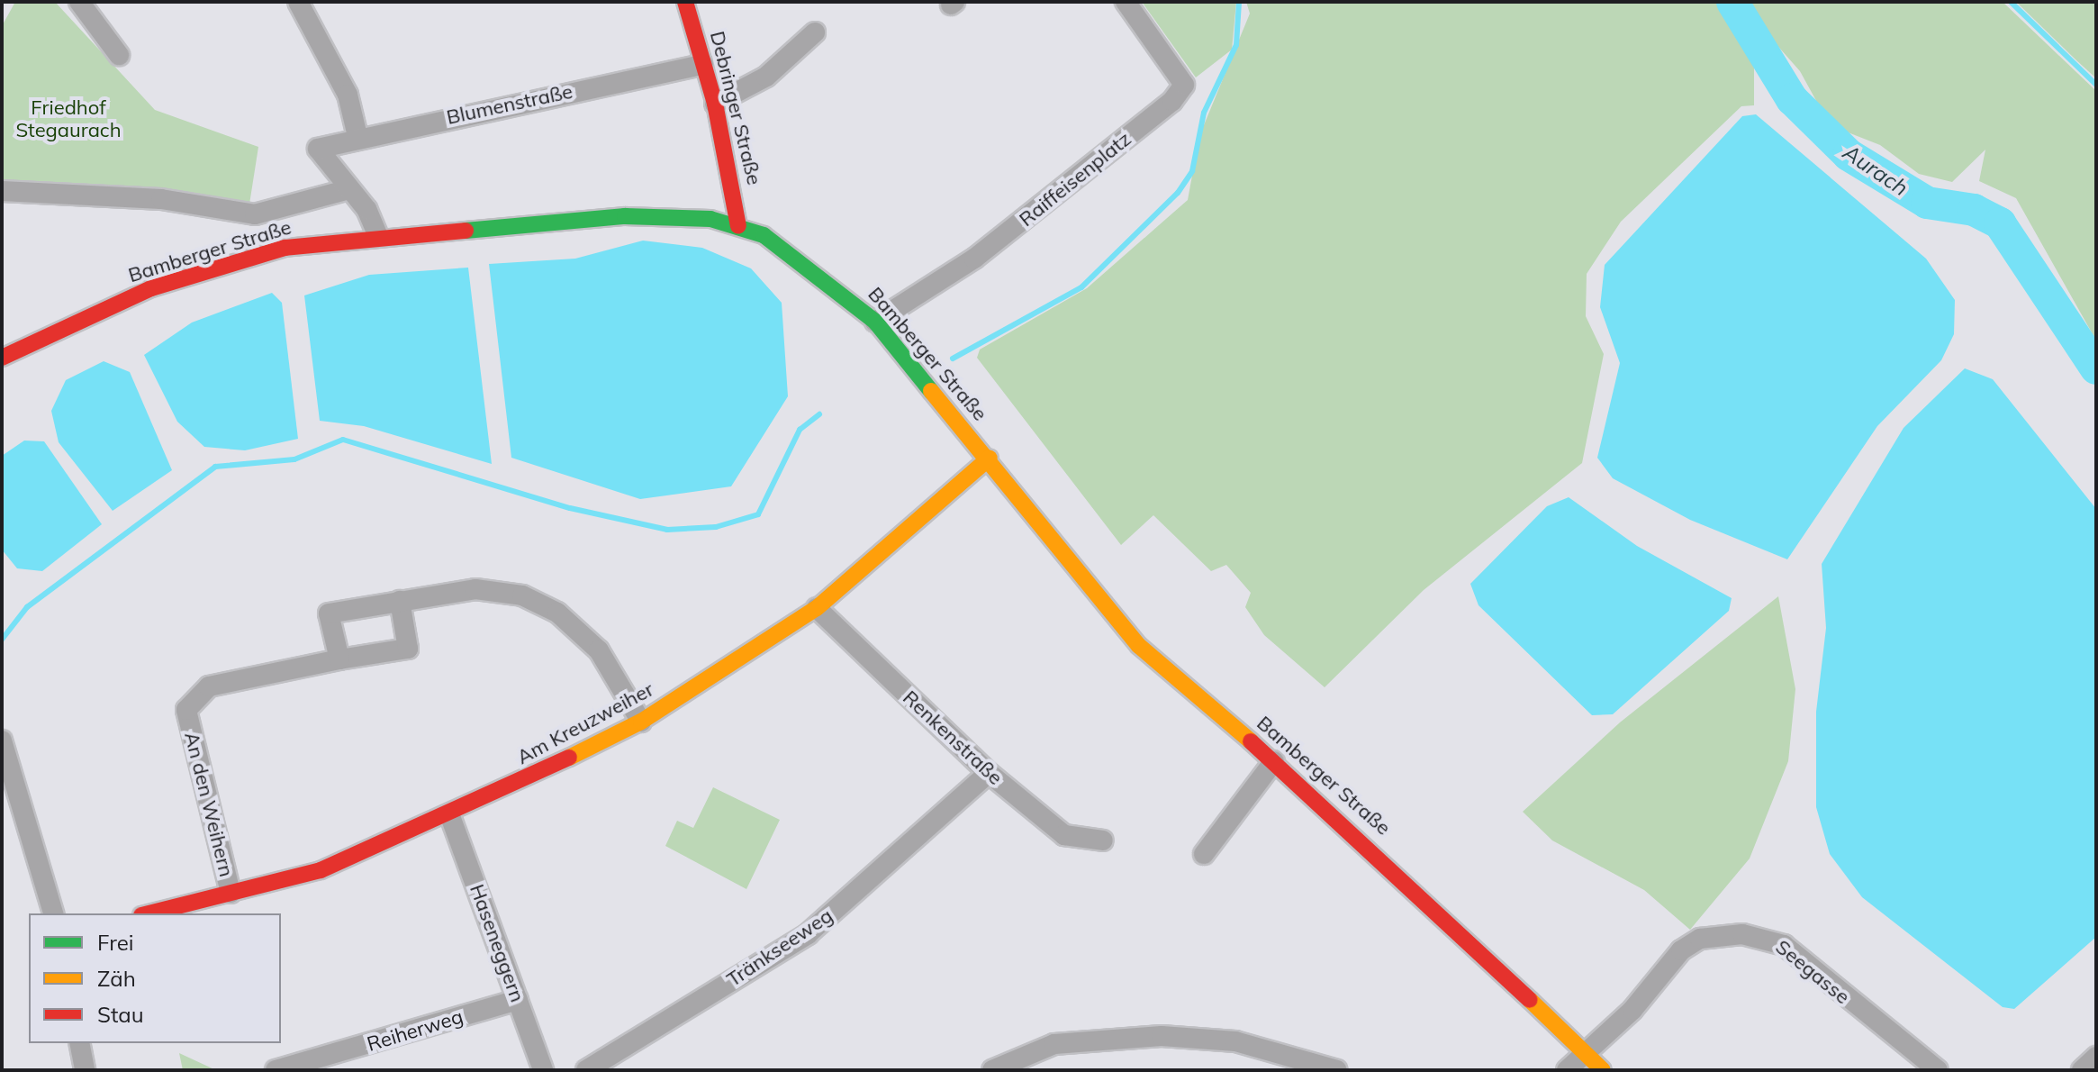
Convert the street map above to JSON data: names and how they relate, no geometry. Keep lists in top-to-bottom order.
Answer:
{
  "streets": {
    "main road": ["Debringer Straße", "Bamberger Straße", "Am Kreuzweiher"],
    "street": [
      "Blumenstraße",
      "Raiffeisenplatz",
      "Renkenstraße",
      "An den Weihern",
      "Haseneggern",
      "Tränkseeweg",
      "Seegasse",
      "Reiherweg"
    ]
  },
  "crossings": [
    ["Blumenstraße", "Debringer Straße"],
    ["Debringer Straße", "Bamberger Straße"],
    ["Raiffeisenplatz", "Bamberger Straße"],
    ["Bamberger Straße", "Am Kreuzweiher"],
    ["Bamberger Straße", "Seegasse"],
    ["Am Kreuzweiher", "Renkenstraße"],
    ["Am Kreuzweiher", "An den Weihern"],
    ["Am Kreuzweiher", "Haseneggern"],
    ["Renkenstraße", "Tränkseeweg"],
    ["Haseneggern", "Reiherweg"]
  ],
  "water": ["Aurach"],
  "parks": ["Friedhof Stegaurach"],
  "legend": ["Frei", "Zäh", "Stau"]
}
